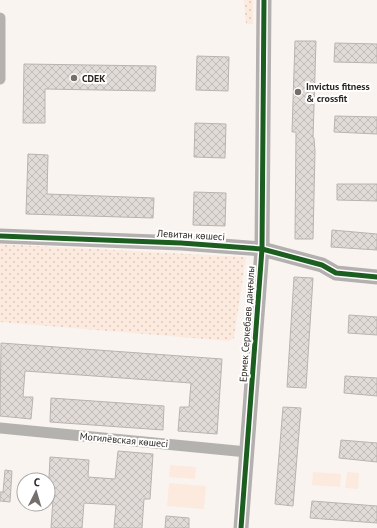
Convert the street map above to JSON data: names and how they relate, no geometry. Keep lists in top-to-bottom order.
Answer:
{
  "streets": {
    "street": ["Левитан көшесі", "Ермек Серкебаев даңғылы", "Могилёвская көшесі"]
  },
  "crossings": [
    ["Левитан көшесі", "Ермек Серкебаев даңғылы"],
    ["Ермек Серкебаев даңғылы", "Могилёвская көшесі"]
  ],
  "places": ["CDEK", "Invictus fitness & crossfit"],
  "north": "top"
}
